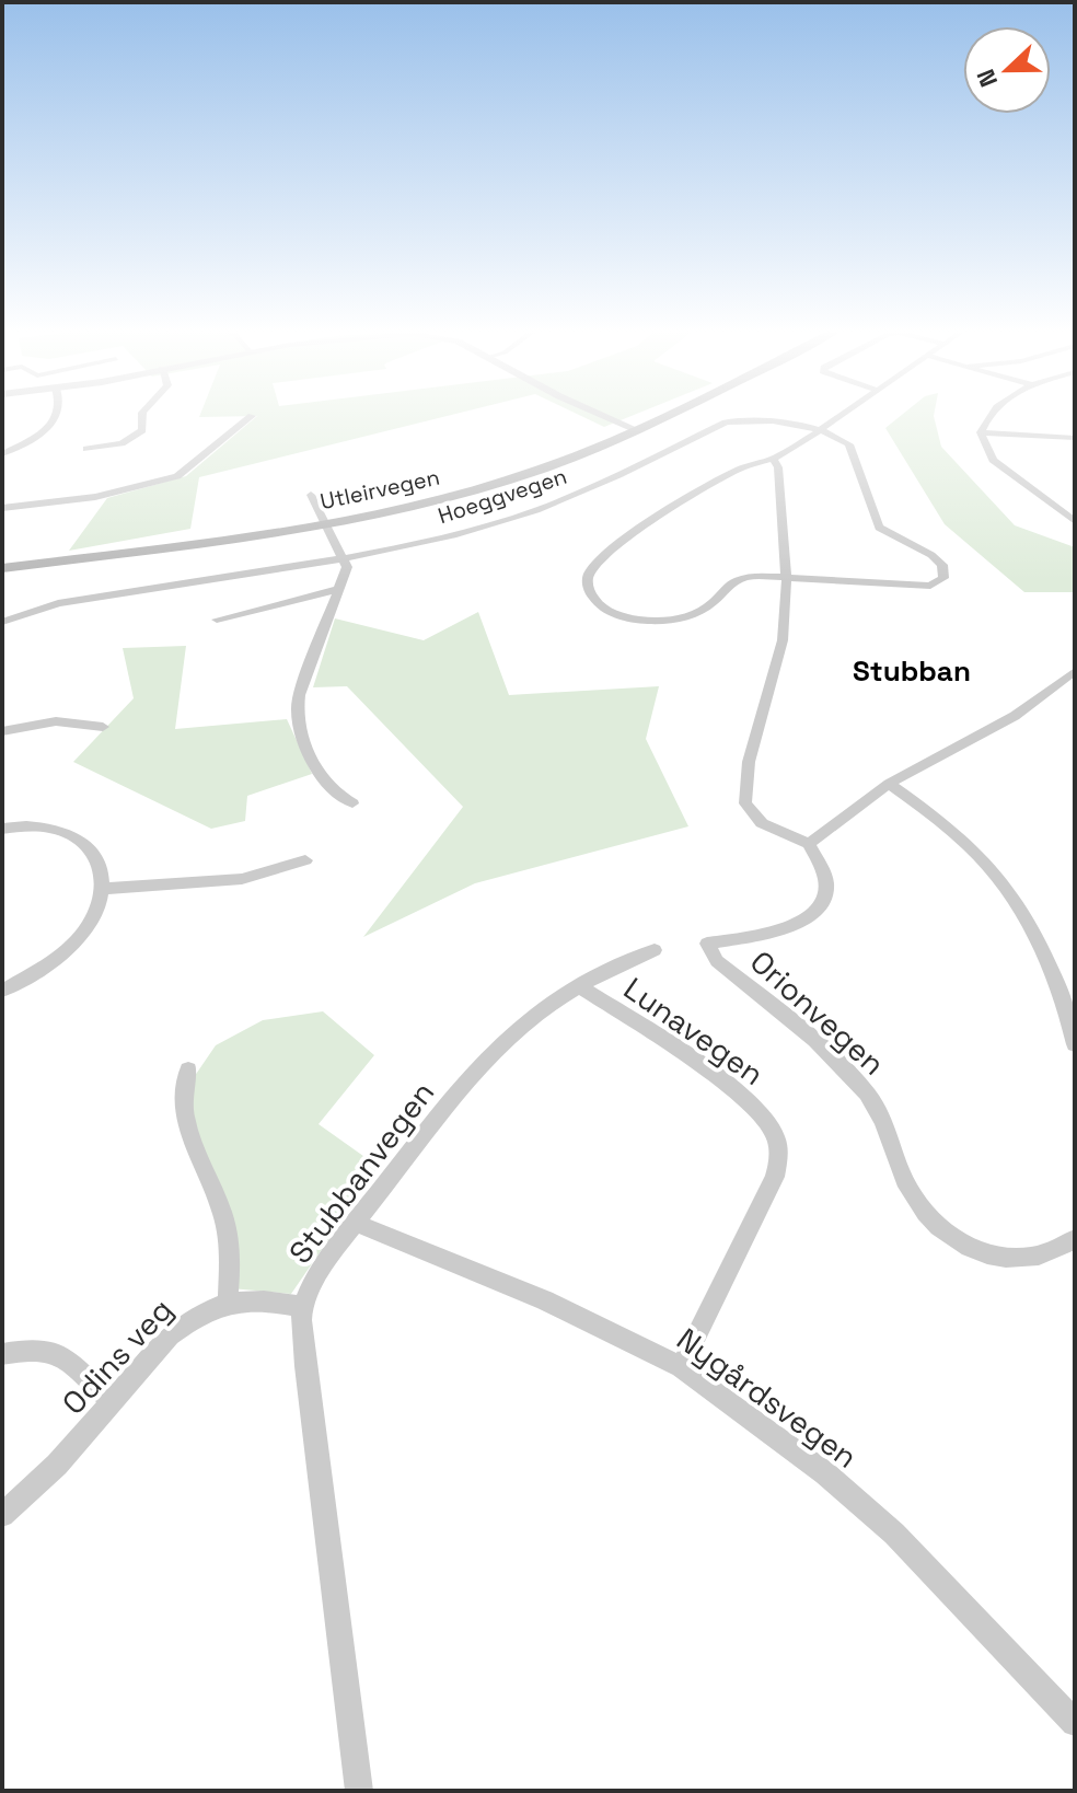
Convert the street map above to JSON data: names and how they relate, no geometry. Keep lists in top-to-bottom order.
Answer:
{
  "streets": {
    "main road": ["Utleirvegen"],
    "street": [
      "Hoeggvegen",
      "Orionvegen",
      "Lunavegen",
      "Stubbanvegen",
      "Odins veg",
      "Nygårdsvegen"
    ]
  },
  "crossings": [
    ["Lunavegen", "Stubbanvegen"],
    ["Lunavegen", "Nygårdsvegen"],
    ["Stubbanvegen", "Odins veg"],
    ["Stubbanvegen", "Nygårdsvegen"]
  ],
  "districts": ["Stubban"],
  "north": "left"
}
